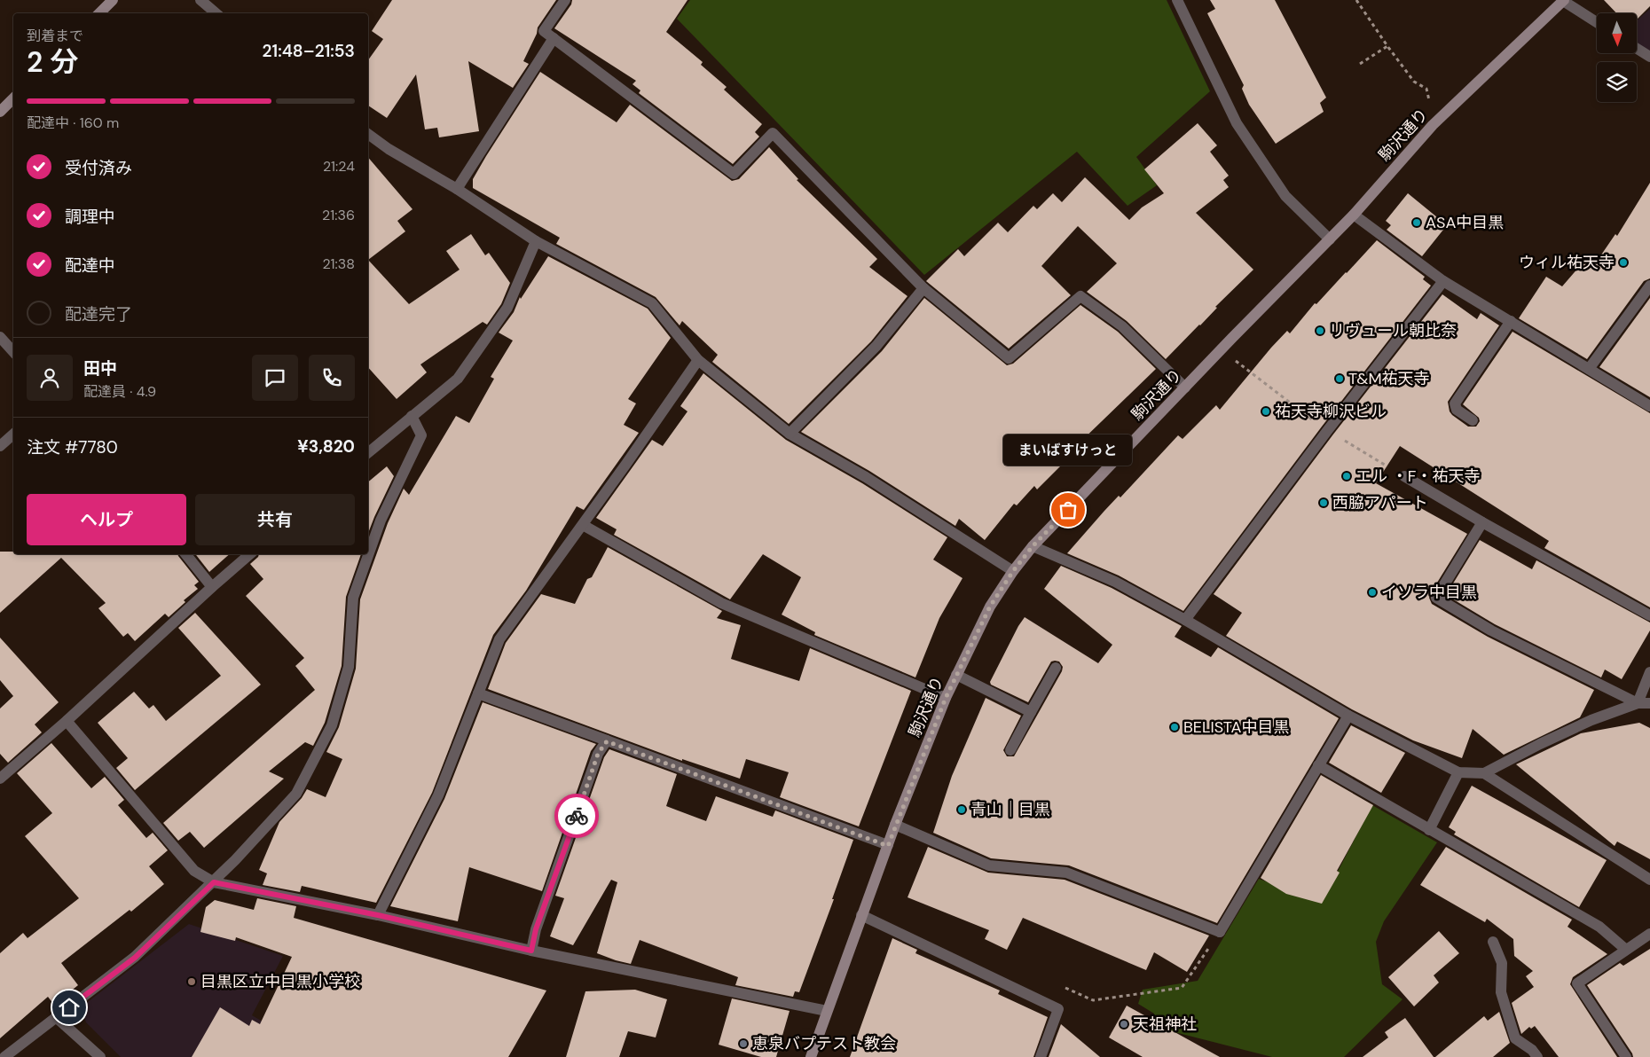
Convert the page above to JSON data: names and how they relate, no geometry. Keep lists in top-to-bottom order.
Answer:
{
  "streets": {
    "main road": ["駒沢通り"]
  },
  "places": [
    "ASA中目黒",
    "ウィル祐天寺",
    "リヴュール朝比奈",
    "T&M祐天寺",
    "祐天寺柳沢ビル",
    "エル ・F・祐天寺",
    "西脇アパート",
    "まいばすけっと",
    "イソラ中目黒",
    "BELISTA中目黒",
    "青山｜目黒",
    "目黒区立中目黒小学校",
    "天祖神社",
    "恵泉バプテスト教会"
  ],
  "north": "bottom",
  "page": {
    "heading": ["2 分", "到着まで", "21:48–21:53"],
    "panel": [
      "田中",
      "配達員 · 4.9",
      "注文 #7780",
      "¥3,820"
    ],
    "bar": "配達中 · 160 m",
    "list": [
      ["受付済み", "21:24"],
      ["調理中", "21:36"],
      ["配達中", "21:38"],
      "配達完了"
    ],
    "bubble": "まいばすけっと",
    "buttons": ["ヘルプ", "共有"]
  }
}
